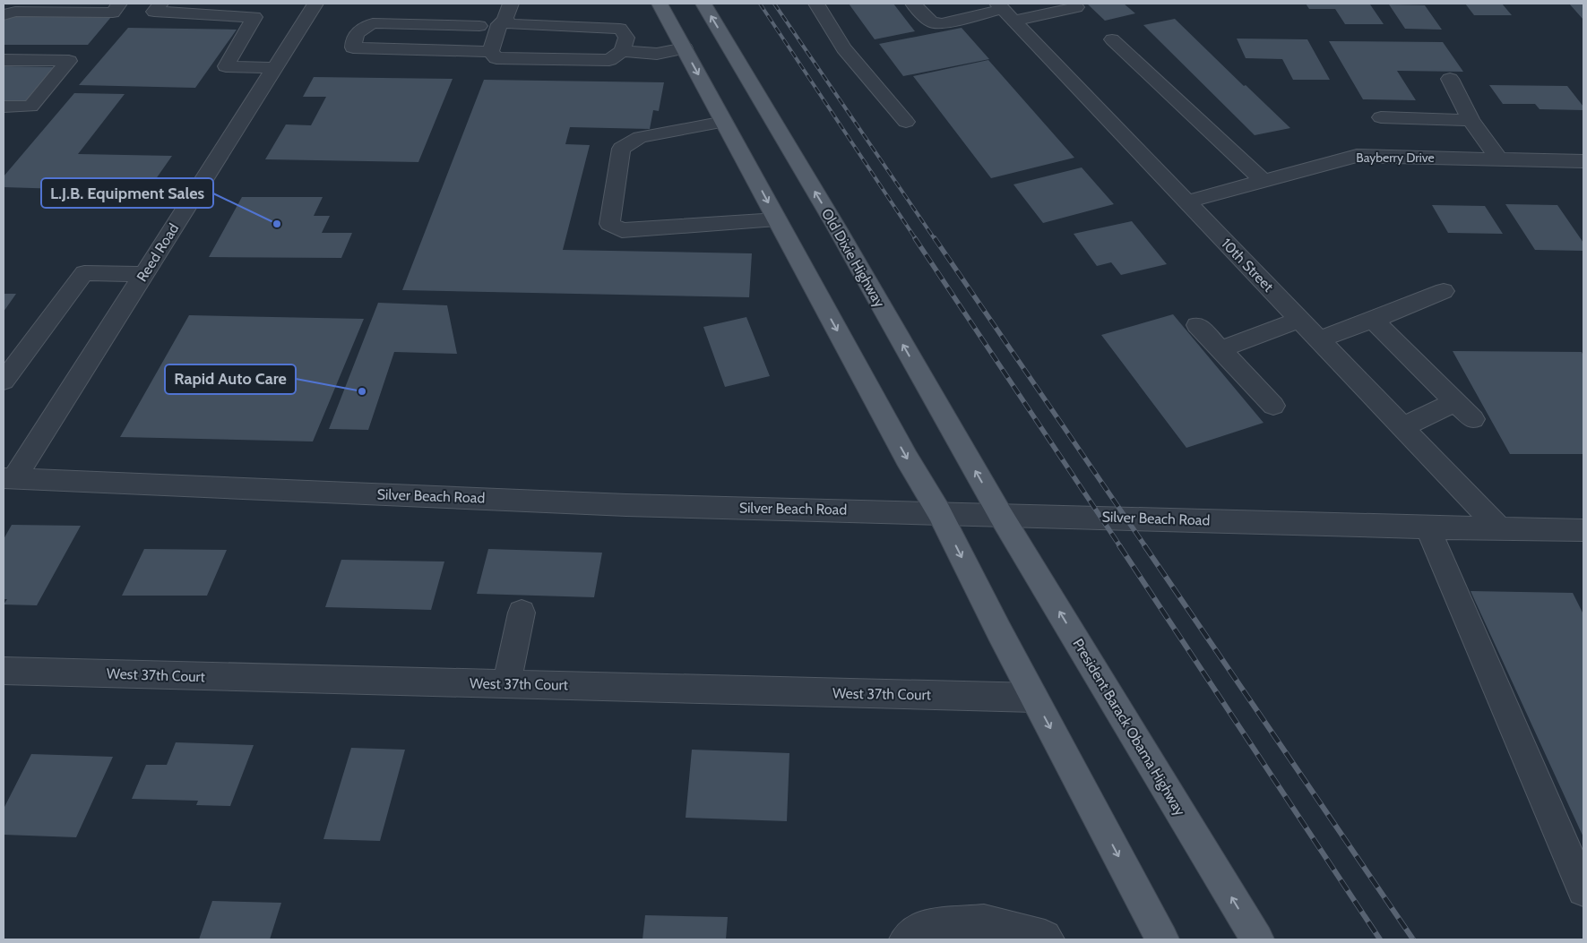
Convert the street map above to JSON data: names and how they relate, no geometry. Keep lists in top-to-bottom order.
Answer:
{
  "streets": {
    "main road": ["Old Dixie Highway", "President Barack Obama Highway"],
    "street": [
      "Bayberry Drive",
      "Reed Road",
      "10th Street",
      "Silver Beach Road",
      "West 37th Court"
    ]
  },
  "crossings": [
    ["Bayberry Drive", "10th Street"],
    ["Reed Road", "Silver Beach Road"],
    ["Old Dixie Highway", "Silver Beach Road"],
    ["Old Dixie Highway", "President Barack Obama Highway"],
    ["10th Street", "Silver Beach Road"],
    ["Silver Beach Road", "President Barack Obama Highway"]
  ],
  "places": ["L.J.B. Equipment Sales", "Rapid Auto Care"]
}
